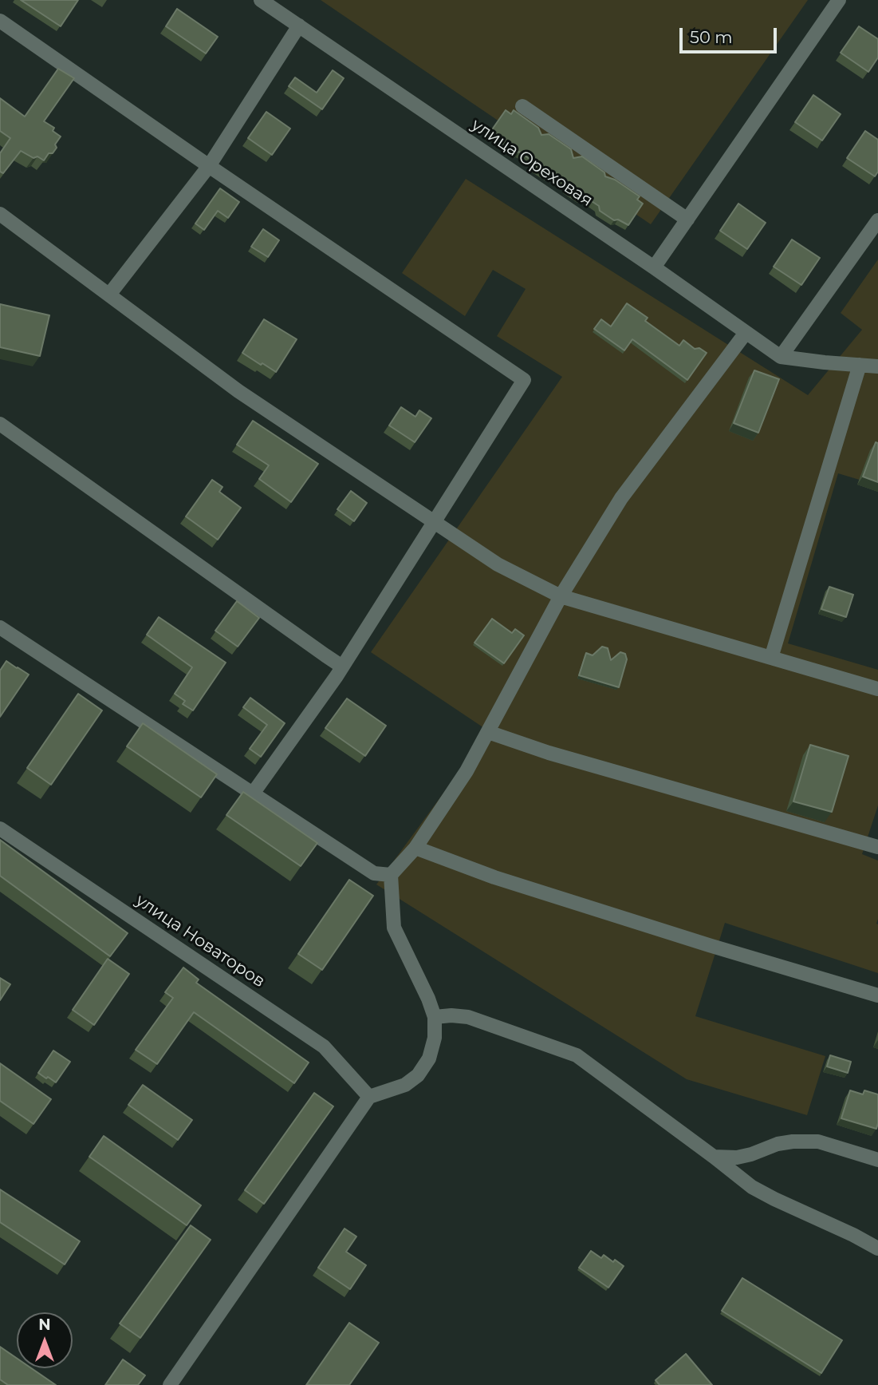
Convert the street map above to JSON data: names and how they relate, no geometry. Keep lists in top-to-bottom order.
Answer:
{
  "streets": {
    "street": ["улица Ореховая", "улица Новаторов"]
  },
  "scale_bar": "50 m",
  "north": "top"
}
